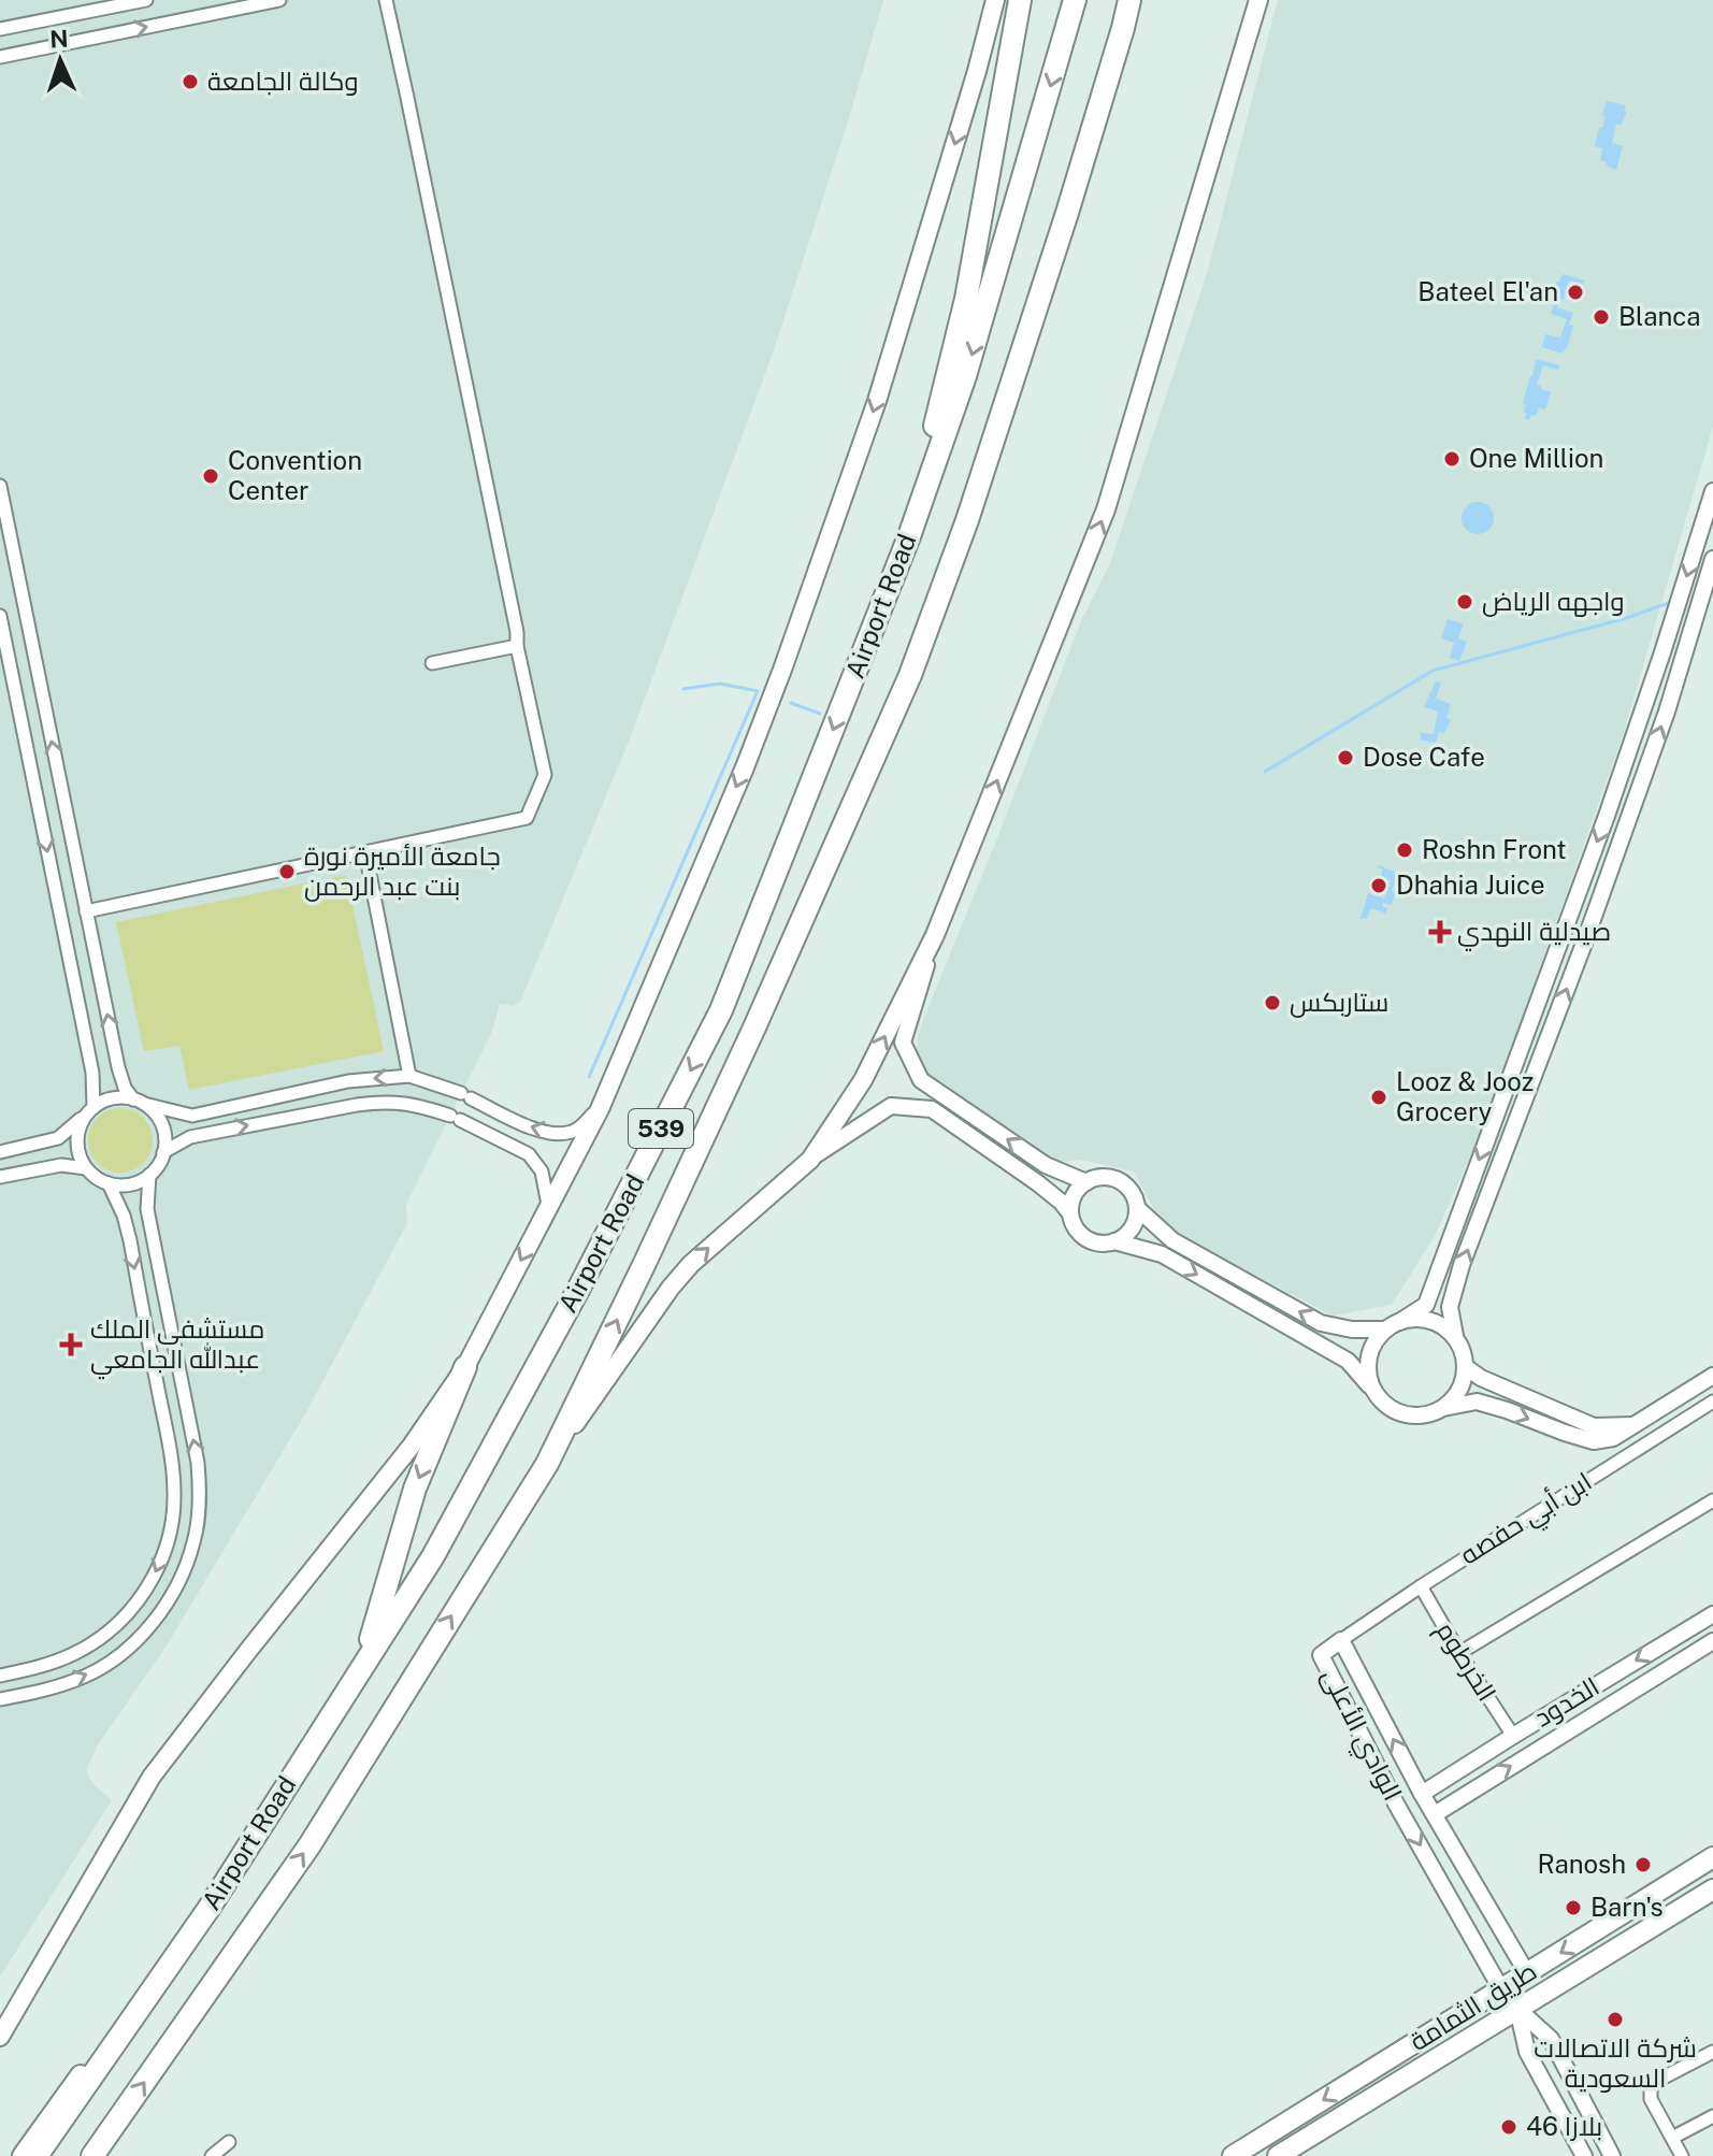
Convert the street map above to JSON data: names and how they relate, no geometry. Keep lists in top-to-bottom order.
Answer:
{
  "streets": {
    "highway": ["Airport Road", "539"],
    "main road": ["طريق الثمامة"],
    "street": [
      "ابن أبي حفصه",
      "الخرطوم",
      "الخدود",
      "الوادي الأعلى"
    ]
  },
  "crossings": [
    ["ابن أبي حفصه", "الخرطوم"],
    ["ابن أبي حفصه", "الوادي الأعلى"],
    ["الخرطوم", "الخدود"],
    ["الخدود", "الوادي الأعلى"],
    ["الوادي الأعلى", "طريق الثمامة"]
  ],
  "places": {
    "other": [
      "وكالة الجامعة",
      "Bateel El'an",
      "Blanca",
      "One Million",
      "Convention Center",
      "واجهه الرياض",
      "Dose Cafe",
      "Roshn Front",
      "جامعة الأميرة نورة بنت عبد الرحمن",
      "Dhahia Juice",
      "ستاربكس",
      "Looz & Jooz Grocery",
      "Ranosh",
      "Barn's",
      "شركة الاتصالات السعودية",
      "بلازا 46"
    ],
    "health": ["صيدلية النهدي", "مستشفى الملك عبدالله الجامعي"]
  },
  "north": "top"
}
